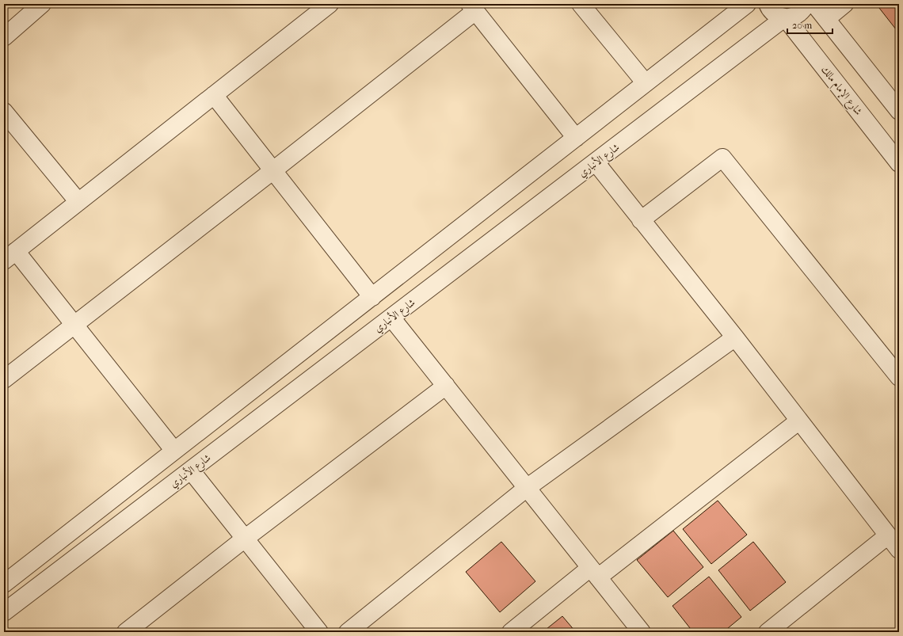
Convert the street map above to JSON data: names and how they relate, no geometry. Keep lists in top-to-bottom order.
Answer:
{
  "streets": {
    "street": ["شارع الإمام مالك", "شارع الأنباري"]
  },
  "crossings": [
    ["شارع الإمام مالك", "شارع الأنباري"]
  ],
  "scale_bar": "20 m"
}
